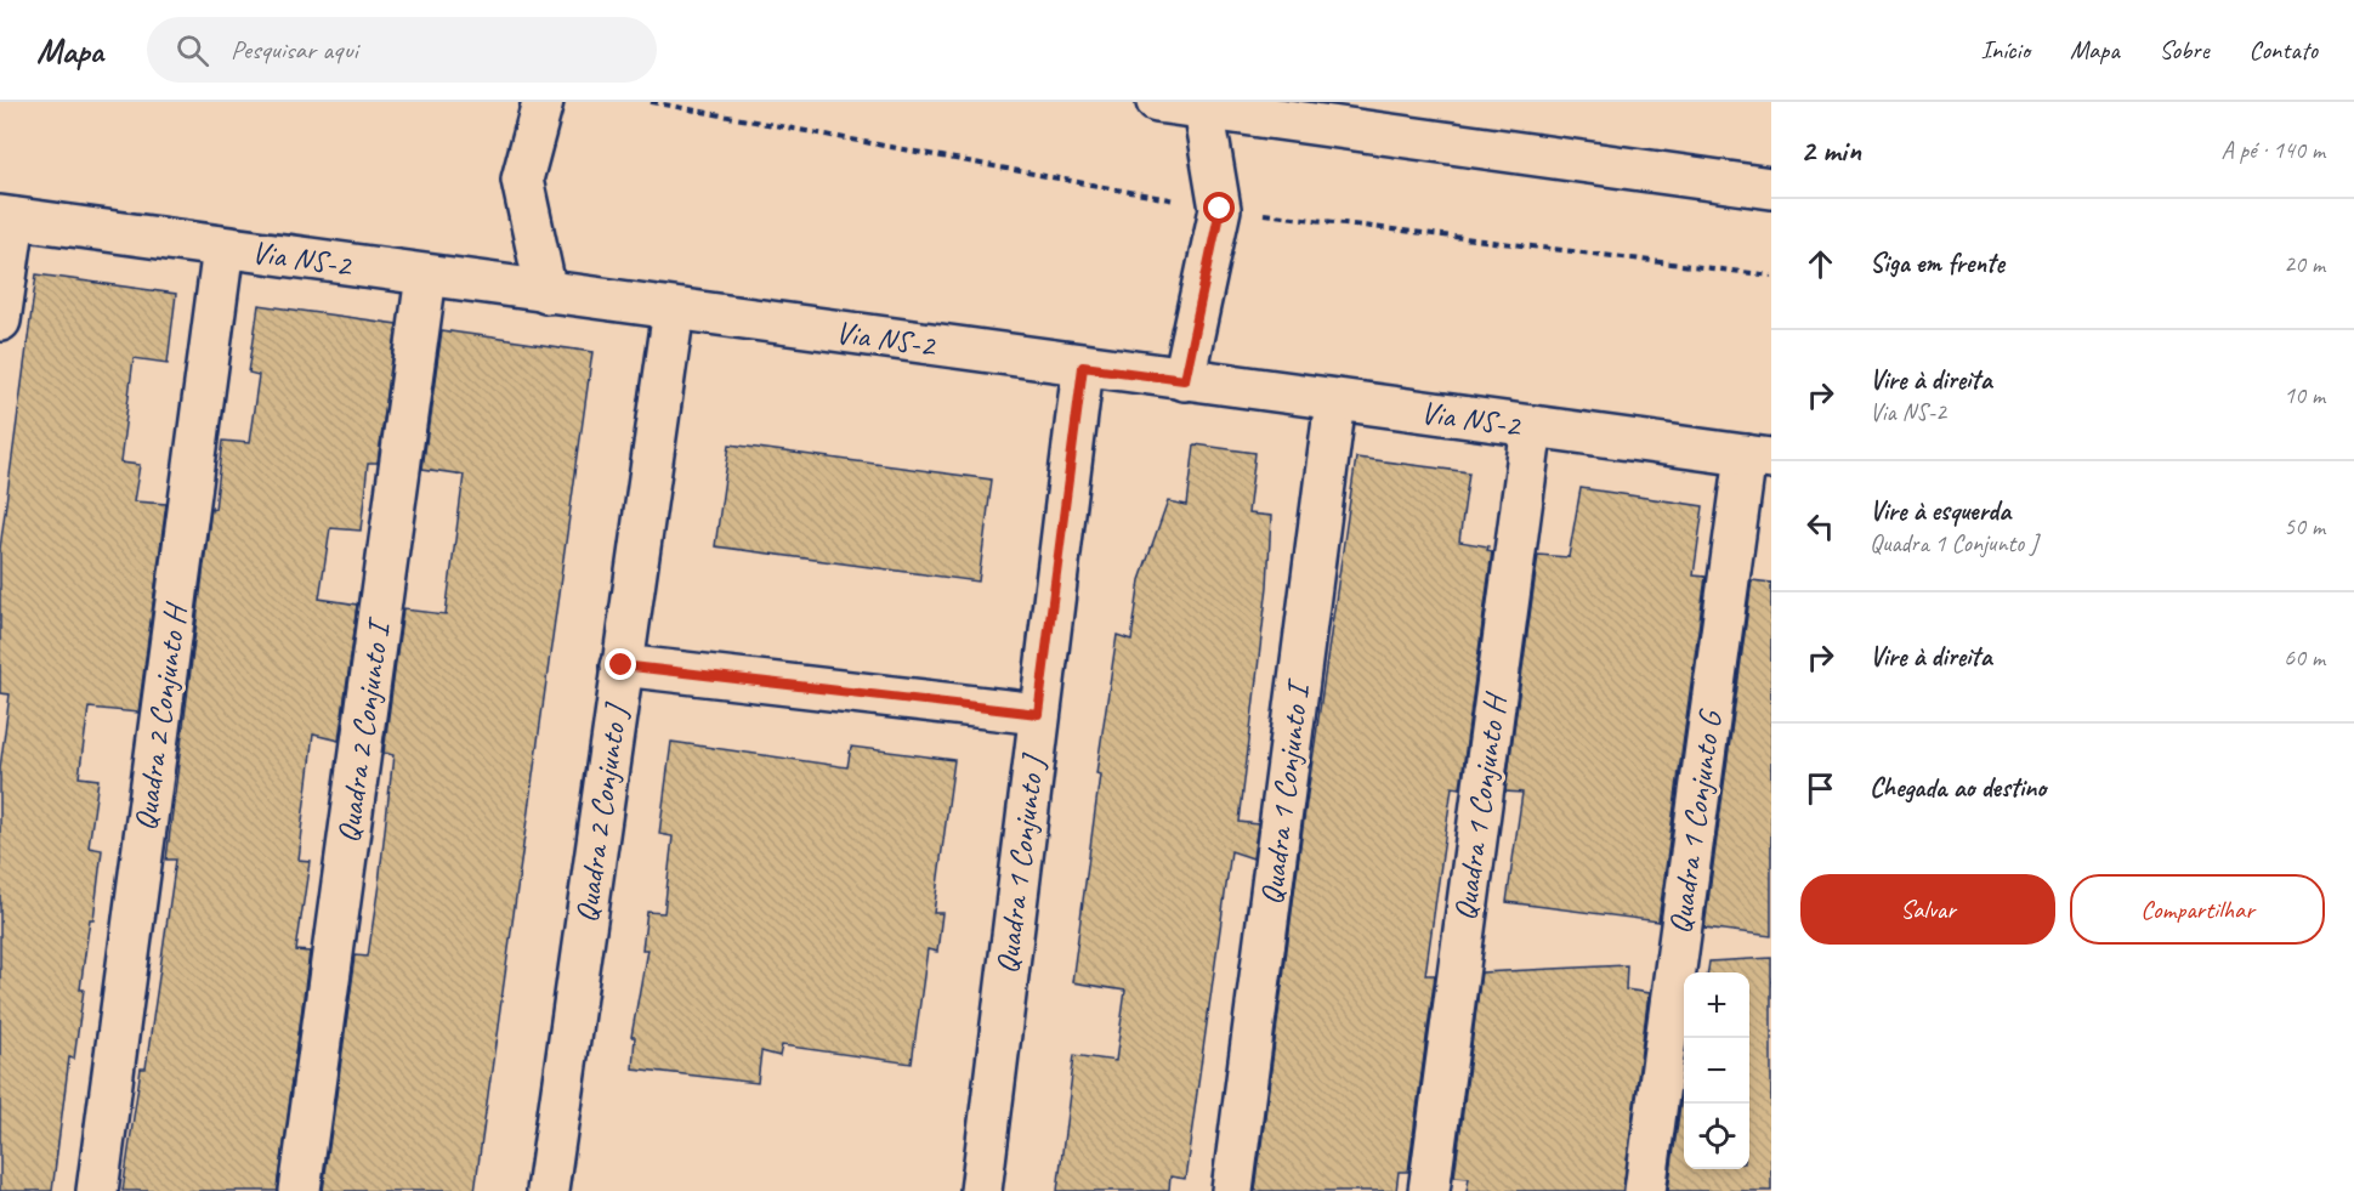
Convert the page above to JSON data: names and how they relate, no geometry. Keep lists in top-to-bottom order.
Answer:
{
  "streets": {
    "street": [
      "Via NS-2",
      "Quadra 2 Conjunto H",
      "Quadra 2 Conjunto I",
      "Quadra 1 Conjunto I",
      "Quadra 1 Conjunto H",
      "Quadra 2 Conjunto J",
      "Quadra 1 Conjunto G",
      "Quadra 1 Conjunto J"
    ]
  },
  "crossings": [
    ["Via NS-2", "Quadra 2 Conjunto H"],
    ["Via NS-2", "Quadra 2 Conjunto I"],
    ["Via NS-2", "Quadra 1 Conjunto I"],
    ["Via NS-2", "Quadra 1 Conjunto H"],
    ["Via NS-2", "Quadra 2 Conjunto J"],
    ["Via NS-2", "Quadra 1 Conjunto G"],
    ["Via NS-2", "Quadra 1 Conjunto J"]
  ],
  "page": {
    "header": "Mapa",
    "search": "Pesquisar aqui",
    "nav": [
      "Início",
      "Mapa",
      "Sobre",
      "Contato"
    ],
    "heading": ["2 min", "A pé · 140 m"],
    "list": [
      ["Siga em frente", "20 m"],
      ["Vire à direita", "Via NS-2", "10 m"],
      ["Vire à esquerda", "Quadra 1 Conjunto J", "50 m"],
      ["Vire à direita", "60 m"],
      "Chegada ao destino"
    ],
    "buttons": ["Salvar", "Compartilhar"],
    "map_buttons": ["+", "−"]
  }
}
